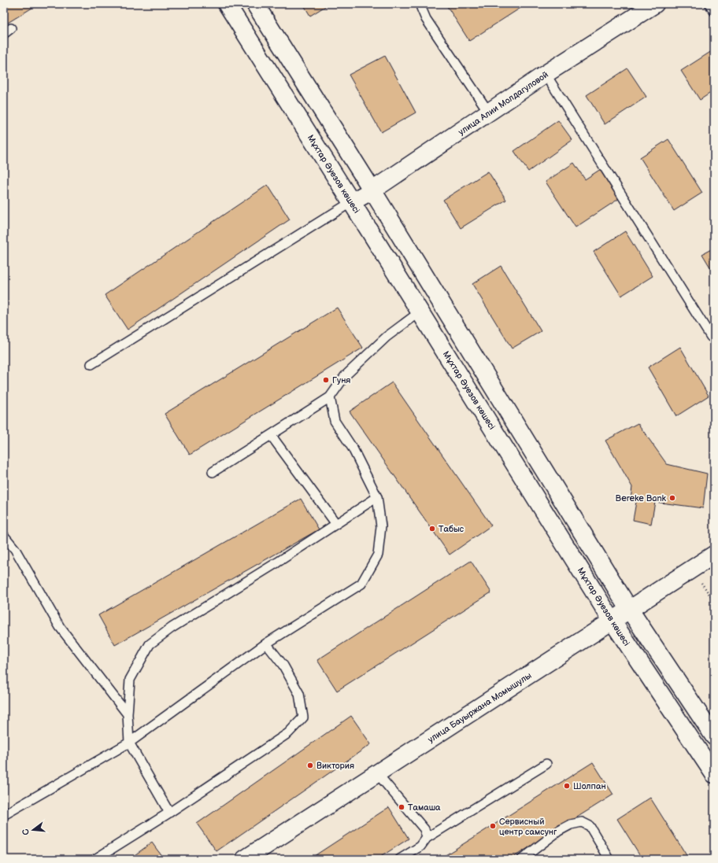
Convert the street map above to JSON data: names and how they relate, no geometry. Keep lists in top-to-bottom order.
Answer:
{
  "streets": {
    "street": ["улица Алии Молдагуловой", "Мұхтар Әуезов көшесі", "улица Бауыржана Момышулы"]
  },
  "crossings": [
    ["улица Алии Молдагуловой", "Мұхтар Әуезов көшесі"],
    ["Мұхтар Әуезов көшесі", "улица Бауыржана Момышулы"]
  ],
  "places": [
    "Гуня",
    "Bereke Bank",
    "Табыс",
    "Виктория",
    "Шолпан",
    "Тамаша",
    "Сервисный центр самсунг"
  ],
  "north": "left"
}
